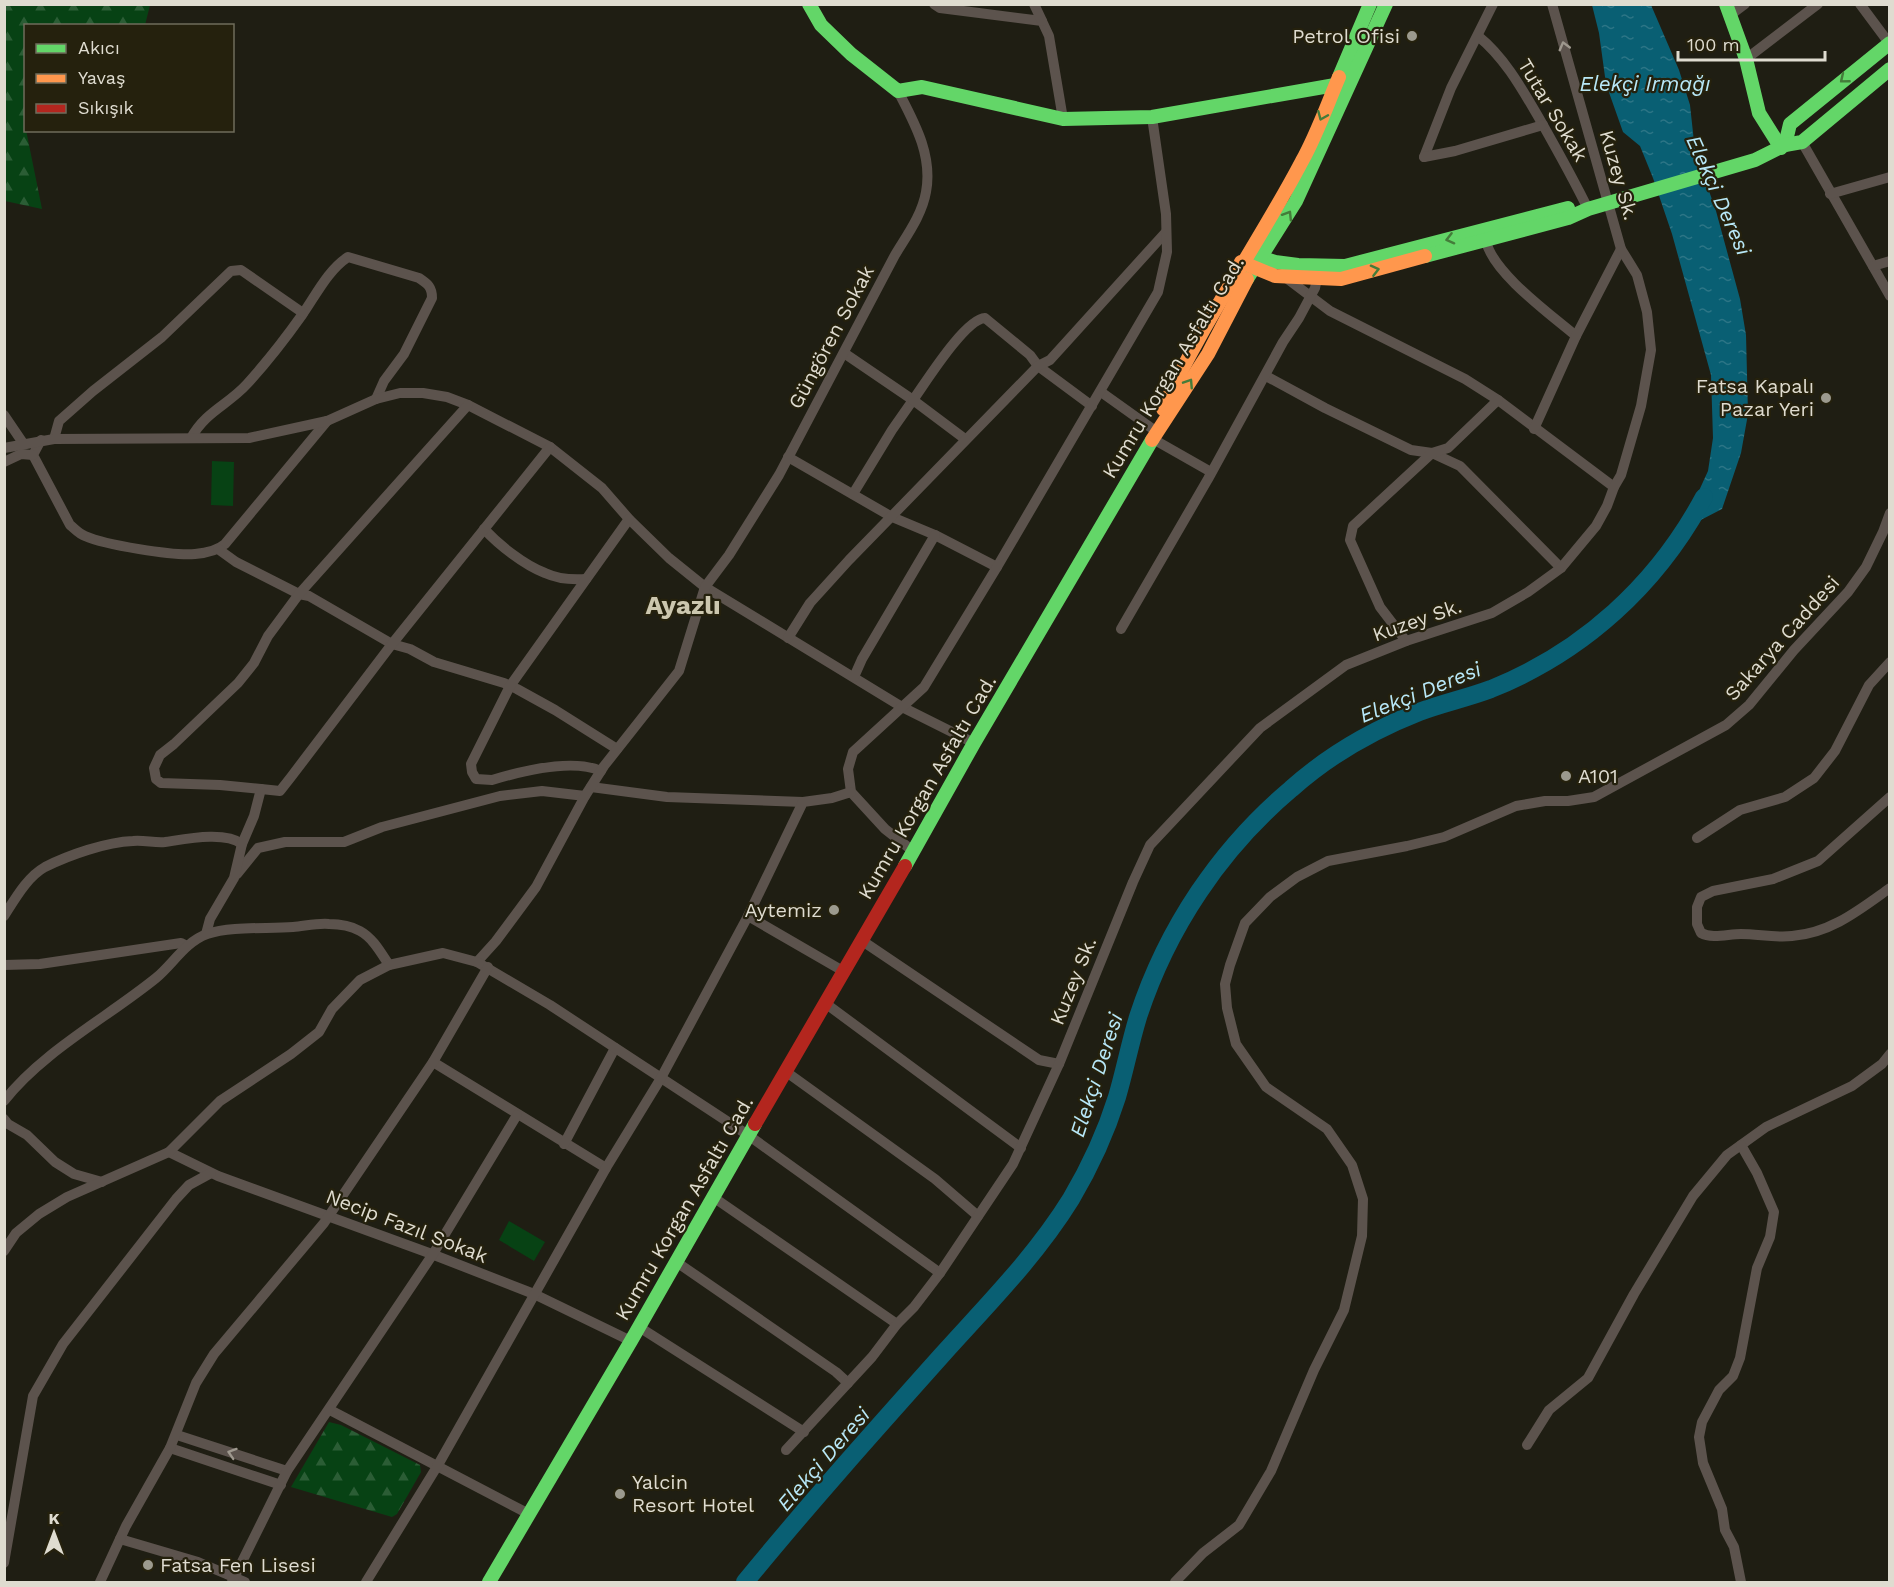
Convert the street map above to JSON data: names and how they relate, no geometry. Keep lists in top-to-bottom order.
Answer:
{
  "streets": {
    "main road": ["Kumru Korgan Asfaltı Cad."],
    "street": [
      "Tutar Sokak",
      "Kuzey Sk.",
      "Güngören Sokak",
      "Sakarya Caddesi",
      "Necip Fazıl Sokak"
    ]
  },
  "crossings": [
    ["Güngören Sokak", "Necip Fazıl Sokak"],
    ["Kumru Korgan Asfaltı Cad.", "Necip Fazıl Sokak"]
  ],
  "districts": ["Ayazlı"],
  "water": ["Elekçi Irmağı", "Elekçi Deresi"],
  "places": [
    "Petrol Ofisi",
    "Fatsa Kapalı Pazar Yeri",
    "A101",
    "Aytemiz",
    "Yalcin Resort Hotel",
    "Fatsa Fen Lisesi"
  ],
  "legend": ["Akıcı", "Yavaş", "Sıkışık"],
  "scale_bar": "100 m",
  "north": "top"
}
